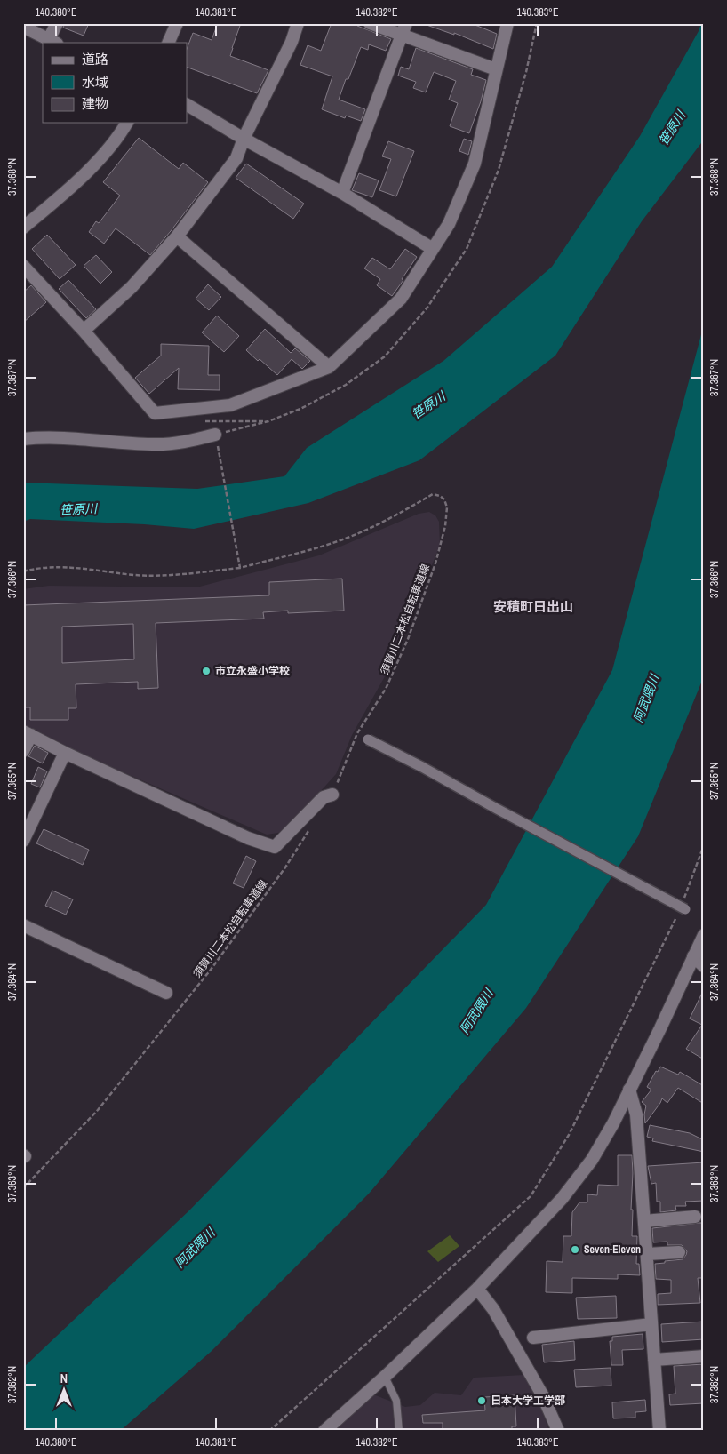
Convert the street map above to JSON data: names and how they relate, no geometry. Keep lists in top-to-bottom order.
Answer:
{
  "streets": {
    "path": ["須賀川二本松自転車道線"]
  },
  "districts": ["安積町日出山"],
  "water": ["笹原川", "阿武隈川"],
  "places": ["市立永盛小学校", "Seven-Eleven", "日本大学工学部"],
  "legend": ["道路", "水域", "建物"],
  "north": "top",
  "coordinates": [
    "140.380°E",
    "140.381°E",
    "140.382°E",
    "140.383°E",
    "37.368°N",
    "37.367°N",
    "37.366°N",
    "37.365°N",
    "37.364°N",
    "37.363°N",
    "37.362°N"
  ]
}
